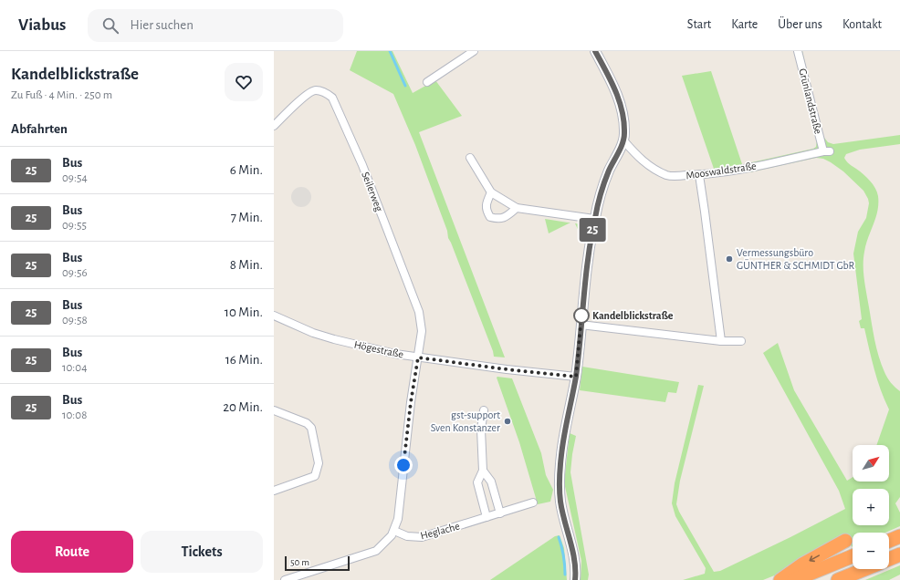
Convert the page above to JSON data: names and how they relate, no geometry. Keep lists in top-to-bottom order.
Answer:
{
  "streets": {
    "street": [
      "Grünlandstraße",
      "Mooswaldstraße",
      "Seilerweg",
      "Högestraße",
      "Heglache"
    ]
  },
  "crossings": [
    ["Grünlandstraße", "Mooswaldstraße"],
    ["Seilerweg", "Högestraße"]
  ],
  "places": ["Vermessungsbüro GÜNTHER & SCHMIDT GbR", "Kandelblickstraße", "gst-support Sven Konstanzer"],
  "lines": ["bus line 25"],
  "scale_bar": "50 m",
  "north": "top right",
  "page": {
    "header": "Viabus",
    "search": "Hier suchen",
    "nav": [
      "Start",
      "Karte",
      "Über uns",
      "Kontakt"
    ],
    "heading": [
      ["Kandelblickstraße", "Zu Fuß · 4 Min. · 250 m"],
      "Abfahrten"
    ],
    "on_map": "25",
    "list": [
      {
        "mark": "25",
        "name": "Bus",
        "note": "09:54",
        "value": "6 Min."
      },
      {
        "mark": "25",
        "name": "Bus",
        "note": "09:55",
        "value": "7 Min."
      },
      {
        "mark": "25",
        "name": "Bus",
        "note": "09:56",
        "value": "8 Min."
      },
      {
        "mark": "25",
        "name": "Bus",
        "note": "09:58",
        "value": "10 Min."
      },
      {
        "mark": "25",
        "name": "Bus",
        "note": "10:04",
        "value": "16 Min."
      },
      {
        "mark": "25",
        "name": "Bus",
        "note": "10:08",
        "value": "20 Min."
      }
    ],
    "map_buttons": ["+", "−"],
    "buttons": ["Route", "Tickets"],
    "scale": "50 m"
  }
}
